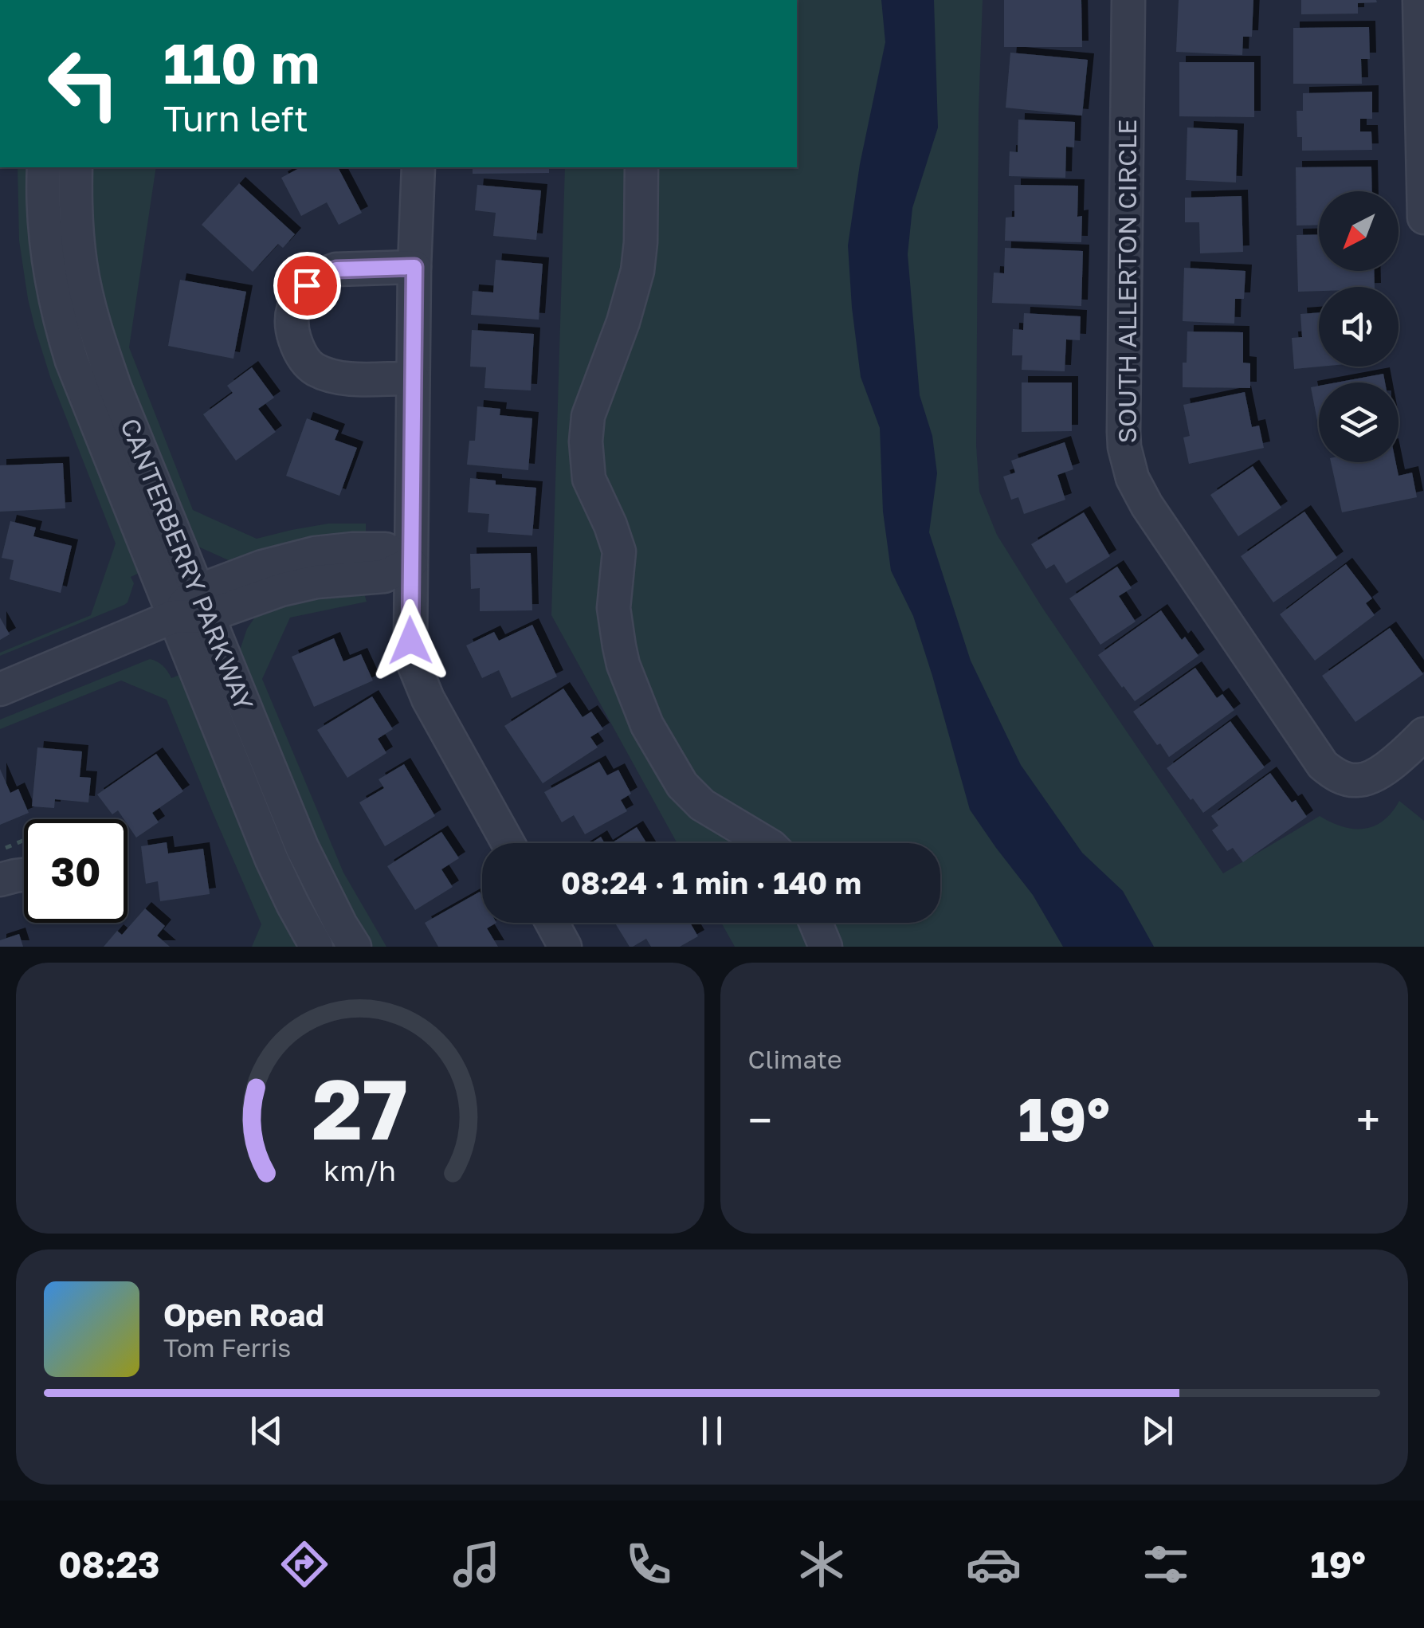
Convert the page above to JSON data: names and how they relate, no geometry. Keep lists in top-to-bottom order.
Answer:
{
  "streets": {
    "street": ["SOUTH ALLERTON CIRCLE", "CANTERBERRY PARKWAY"]
  },
  "north": "bottom left",
  "page": {
    "turn": ["110 m", "Turn left"],
    "limit": "30",
    "trip": "08:24 · 1 min · 140 m",
    "tile": "Climate",
    "heat": ["−", "19°", "+"],
    "song": ["Open Road", "Tom Ferris"],
    "tabs": ["08:23", "19°"],
    "gauge": ["27", "km/h"]
  }
}
